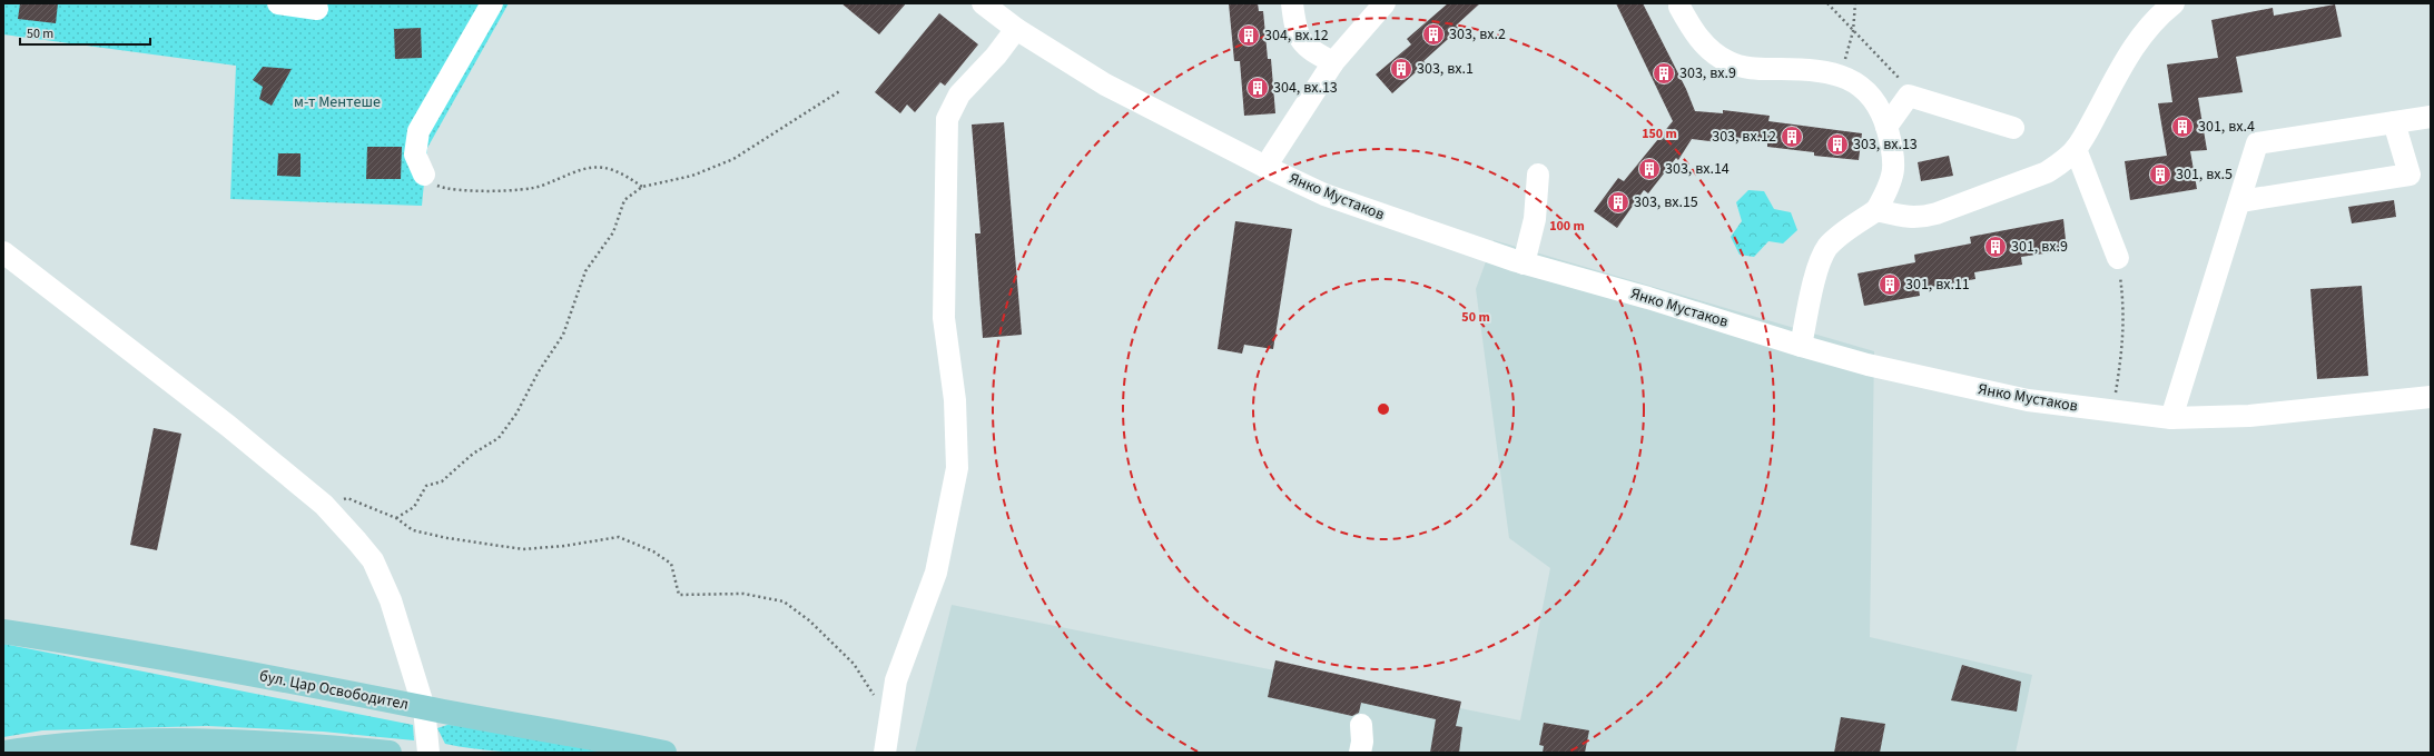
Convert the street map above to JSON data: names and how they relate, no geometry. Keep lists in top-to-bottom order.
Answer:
{
  "streets": {
    "main road": ["бул. Цар Освободител"],
    "street": ["Янко Мустаков"]
  },
  "parks": ["м-т Ментeше"],
  "places": {
    "building": [
      "303, вх.2",
      "304, вх.12",
      "303, вх.1",
      "303, вх.9",
      "304, вх.13",
      "301, вх.4",
      "303, вх.12",
      "303, вх.13",
      "303, вх.14",
      "301, вх.5",
      "303, вх.15",
      "301, вх.9",
      "301, вх.11"
    ]
  },
  "scale_bar": "50 m",
  "rings": ["150 m", "100 m", "50 m"]
}
